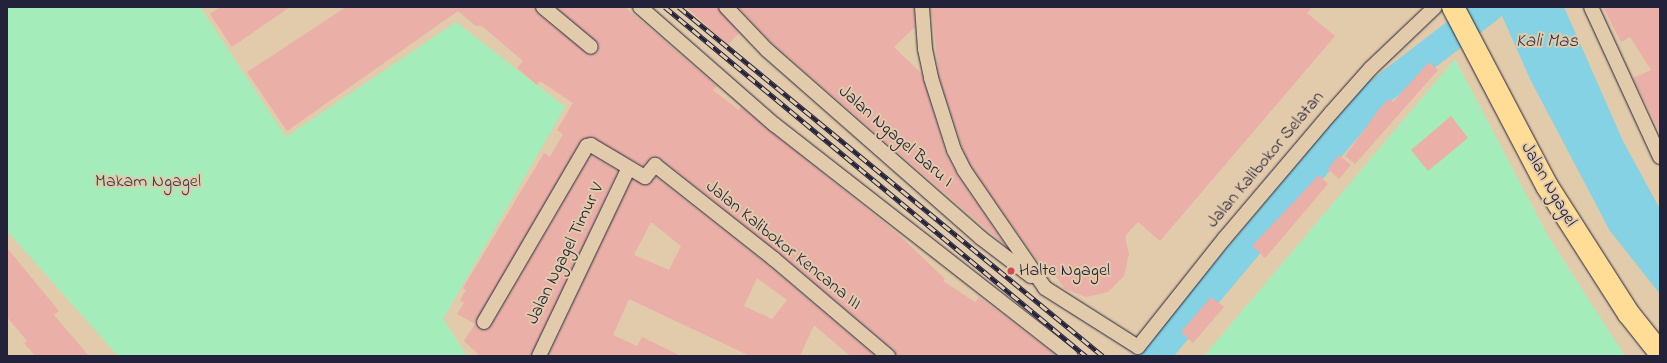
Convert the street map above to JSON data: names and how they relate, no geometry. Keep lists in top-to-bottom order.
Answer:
{
  "streets": {
    "highway": ["Jalan Ngagel"],
    "street": [
      "Jalan Ngagel Baru I",
      "Jalan Kalibokor Selatan",
      "Jalan Kalibokor Kencana III",
      "Jalan Ngagel Timur V"
    ]
  },
  "crossings": [
    ["Jalan Ngagel Baru I", "Jalan Kalibokor Selatan"],
    ["Jalan Kalibokor Selatan", "Jalan Ngagel"],
    ["Jalan Kalibokor Kencana III", "Jalan Ngagel Timur V"]
  ],
  "water": ["Kali Mas"],
  "parks": ["Makam Ngagel"],
  "places": ["Halte Ngagel"]
}
